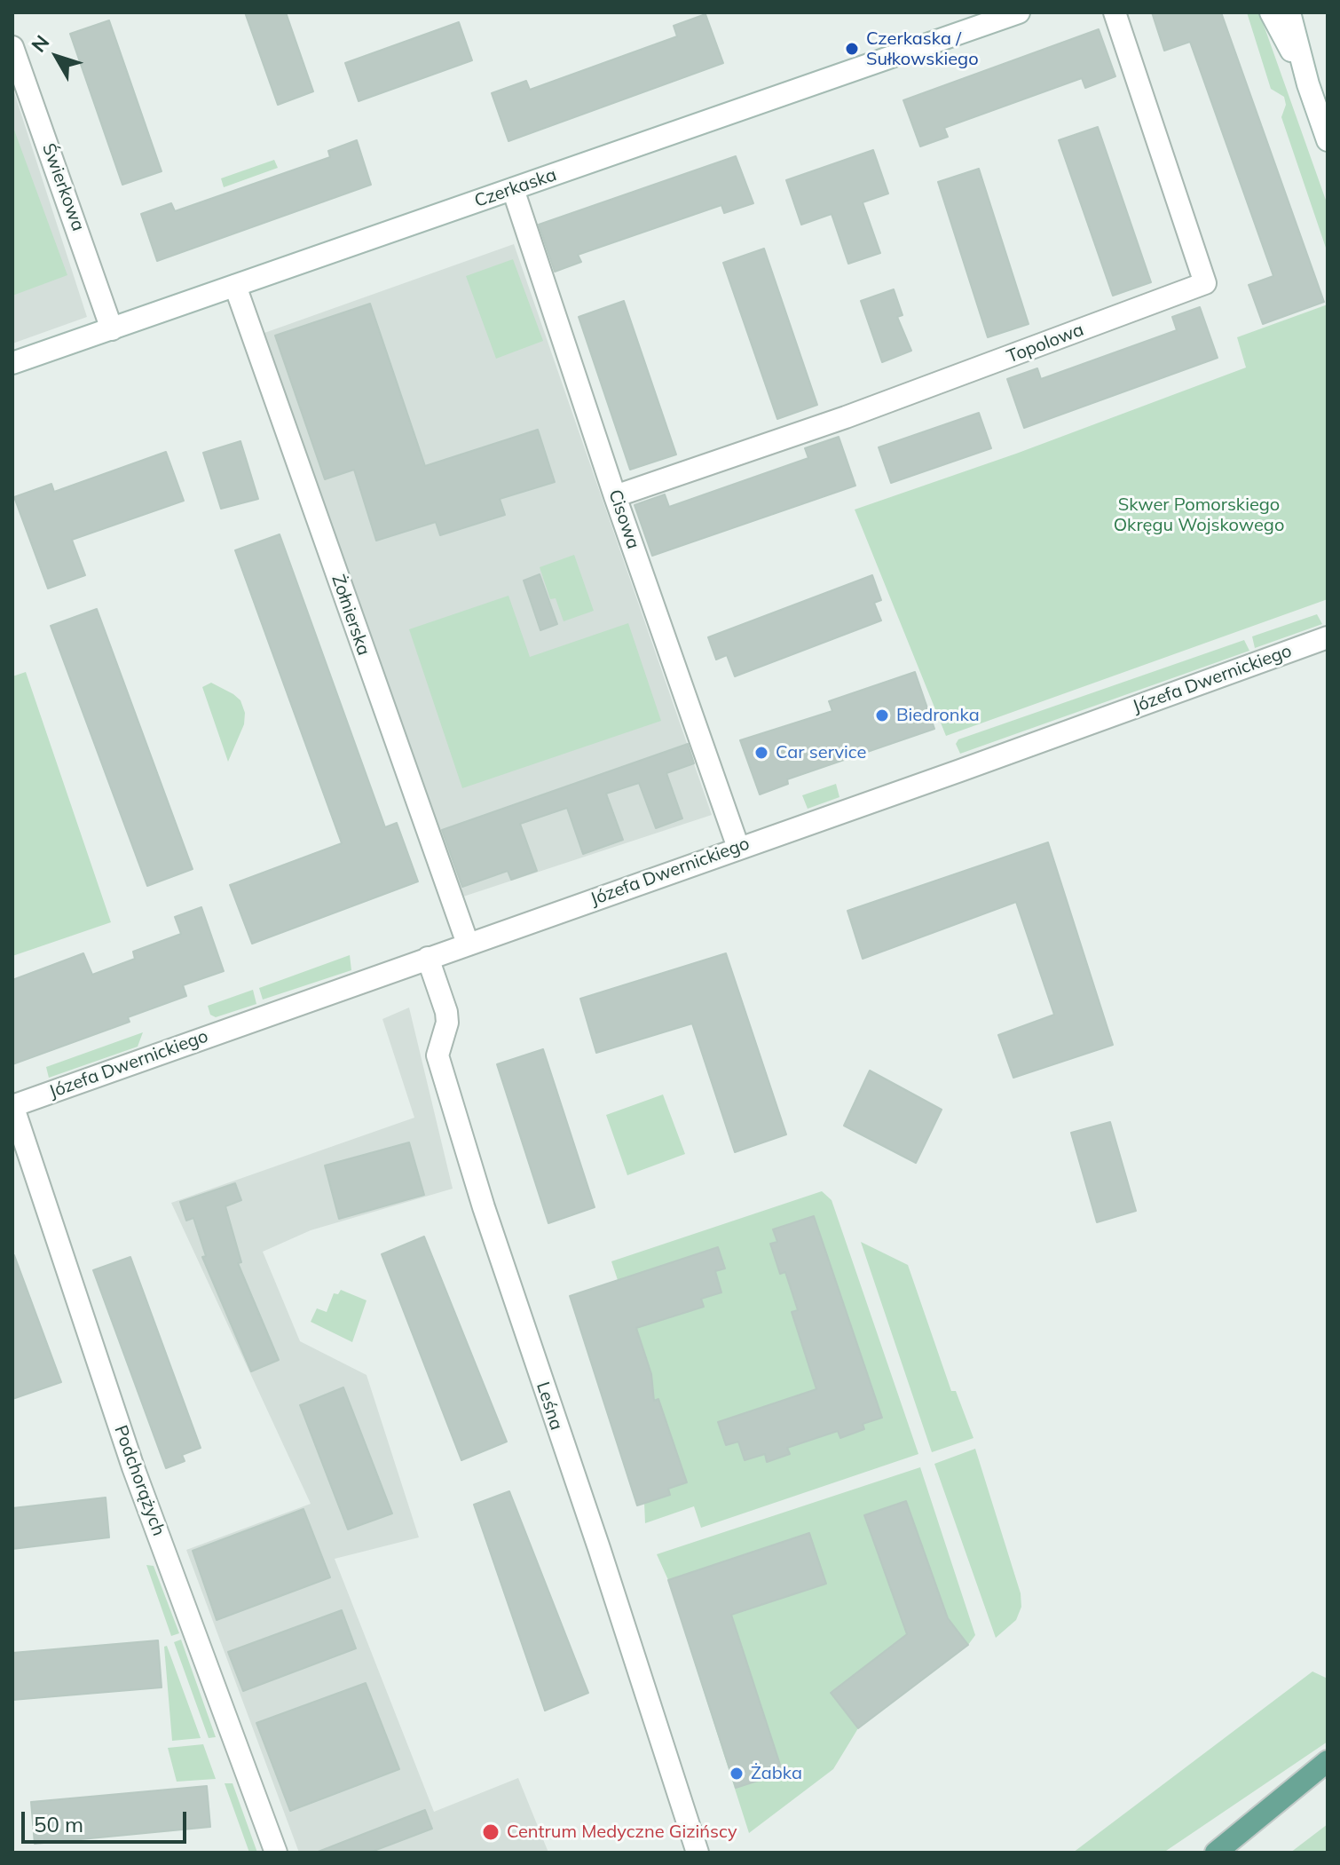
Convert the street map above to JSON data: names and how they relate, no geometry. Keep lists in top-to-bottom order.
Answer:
{
  "streets": {
    "street": [
      "Świerkowa",
      "Czerkaska",
      "Topolowa",
      "Cisowa",
      "Żołnierska",
      "Józefa Dwernickiego",
      "Leśna",
      "Podchorążych"
    ]
  },
  "crossings": [
    ["Świerkowa", "Czerkaska"],
    ["Czerkaska", "Cisowa"],
    ["Czerkaska", "Żołnierska"],
    ["Topolowa", "Cisowa"],
    ["Cisowa", "Józefa Dwernickiego"],
    ["Żołnierska", "Józefa Dwernickiego"],
    ["Józefa Dwernickiego", "Leśna"],
    ["Józefa Dwernickiego", "Podchorążych"]
  ],
  "parks": ["Skwer Pomorskiego Okręgu Wojskowego"],
  "places": [
    "Czerkaska / Sułkowskiego",
    "Biedronka",
    "Car service",
    "Żabka",
    "Centrum Medyczne Gizińscy"
  ],
  "scale_bar": "50 m",
  "north": "top left"
}
